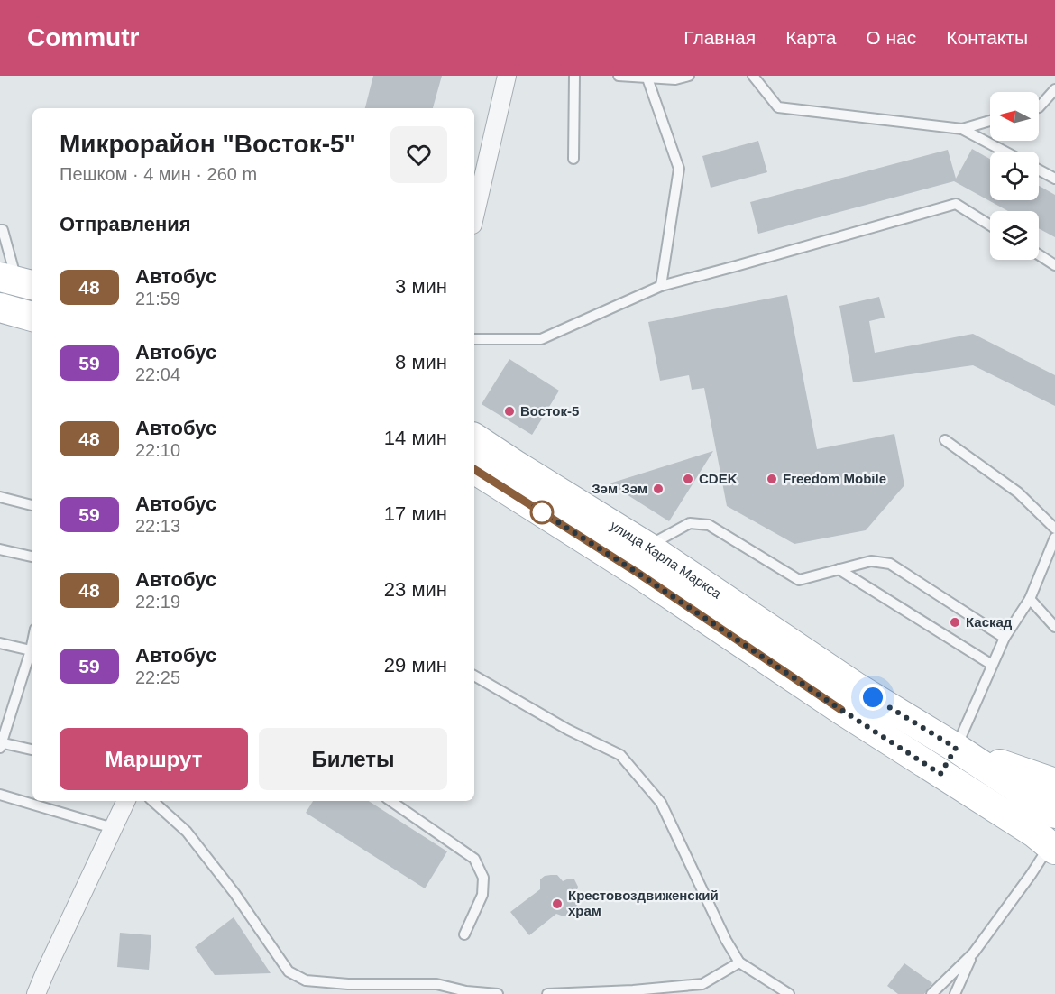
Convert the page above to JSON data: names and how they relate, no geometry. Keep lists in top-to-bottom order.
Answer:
{
  "streets": {
    "main road": ["улица Карла Маркса"]
  },
  "places": [
    "Восток-5",
    "CDEK",
    "Freedom Mobile",
    "Зәм Зәм",
    "Каскад",
    "Крестовоздвиженский храм"
  ],
  "lines": ["bus line 48"],
  "north": "left",
  "page": {
    "header": "Commutr",
    "nav": [
      "Главная",
      "Карта",
      "О нас",
      "Контакты"
    ],
    "heading": [
      ["Микрорайон \"Восток-5\"", "Пешком · 4 мин · 260 m"],
      "Отправления"
    ],
    "list": [
      {
        "mark": "48",
        "name": "Автобус",
        "note": "21:59",
        "value": "3 мин"
      },
      {
        "mark": "59",
        "name": "Автобус",
        "note": "22:04",
        "value": "8 мин"
      },
      {
        "mark": "48",
        "name": "Автобус",
        "note": "22:10",
        "value": "14 мин"
      },
      {
        "mark": "59",
        "name": "Автобус",
        "note": "22:13",
        "value": "17 мин"
      },
      {
        "mark": "48",
        "name": "Автобус",
        "note": "22:19",
        "value": "23 мин"
      },
      {
        "mark": "59",
        "name": "Автобус",
        "note": "22:25",
        "value": "29 мин"
      }
    ],
    "buttons": ["Маршрут", "Билеты"]
  }
}
